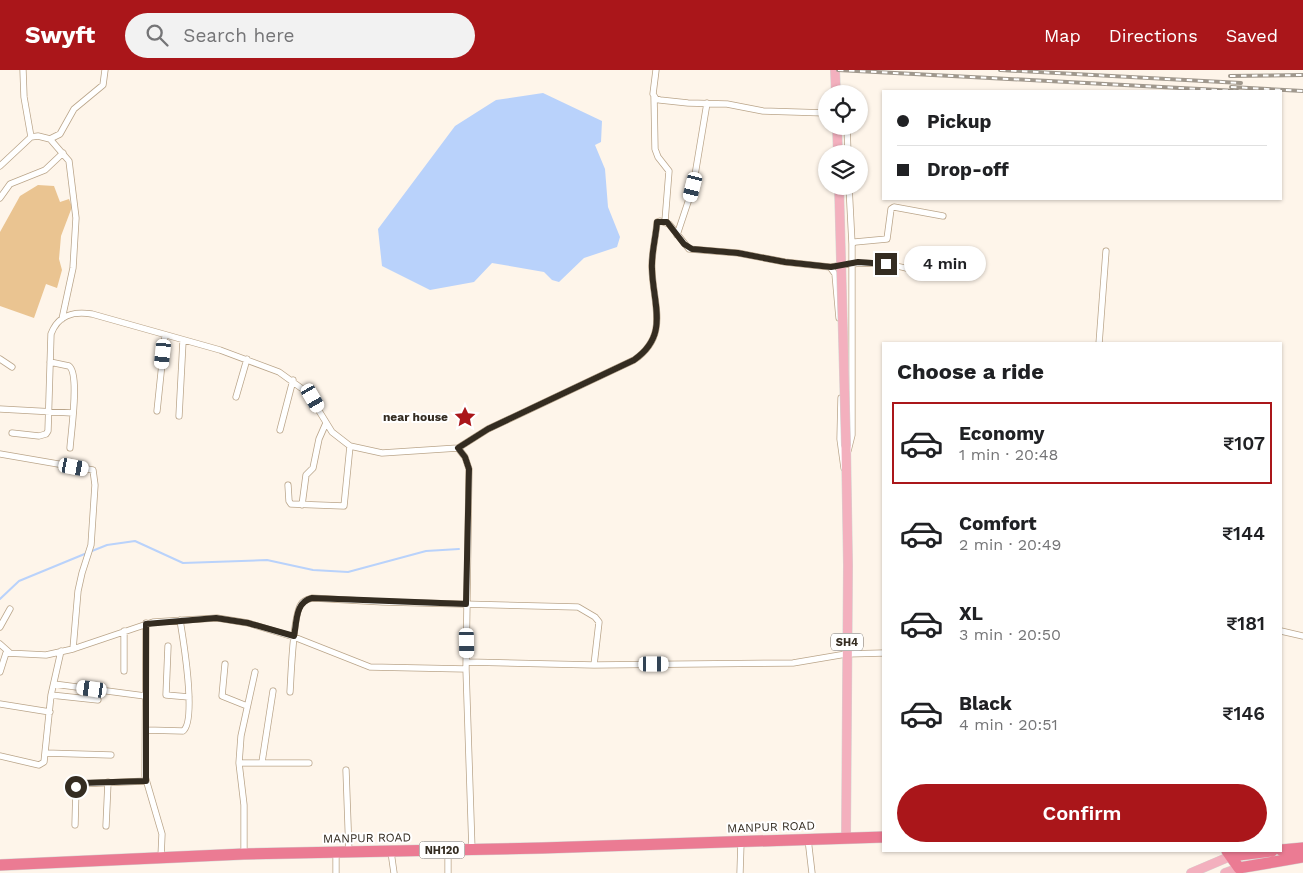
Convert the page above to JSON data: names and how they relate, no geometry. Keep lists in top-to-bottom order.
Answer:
{
  "streets": {
    "highway": ["MANPUR ROAD", "NH120"],
    "main road": ["SH4"]
  },
  "crossings": [
    ["SH4", "MANPUR ROAD"]
  ],
  "places": {
    "place": ["near house"]
  },
  "page": {
    "header": "Swyft",
    "search": "Search here",
    "nav": ["Map", "Directions", "Saved"],
    "banner": ["Pickup", "Drop-off"],
    "bubble": "4 min",
    "heading": "Choose a ride",
    "list": [
      {
        "name": "Economy",
        "note": "1 min · 20:48",
        "value": "₹107"
      },
      {
        "name": "Comfort",
        "note": "2 min · 20:49",
        "value": "₹144"
      },
      {
        "name": "XL",
        "note": "3 min · 20:50",
        "value": "₹181"
      },
      {
        "name": "Black",
        "note": "4 min · 20:51",
        "value": "₹146"
      }
    ],
    "buttons": "Confirm"
  }
}
